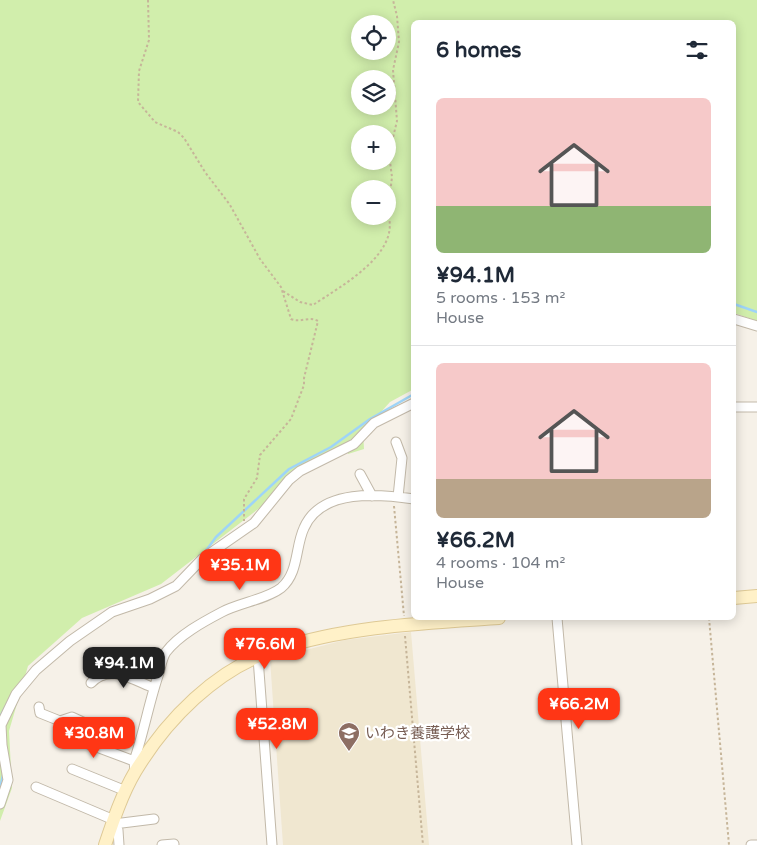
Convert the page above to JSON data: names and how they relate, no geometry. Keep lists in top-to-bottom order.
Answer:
{
  "places": {
    "school or university": ["いわき養護学校"]
  },
  "page": {
    "map_buttons": ["+", "−"],
    "heading": "6 homes",
    "list": [
      {
        "name": "¥94.1M",
        "note": "5 rooms · 153 m² · House"
      },
      {
        "name": "¥66.2M",
        "note": "4 rooms · 104 m² · House"
      }
    ],
    "price": [
      "¥35.1M",
      "¥76.6M",
      "¥94.1M",
      "¥66.2M",
      "¥52.8M",
      "¥30.8M"
    ]
  }
}
